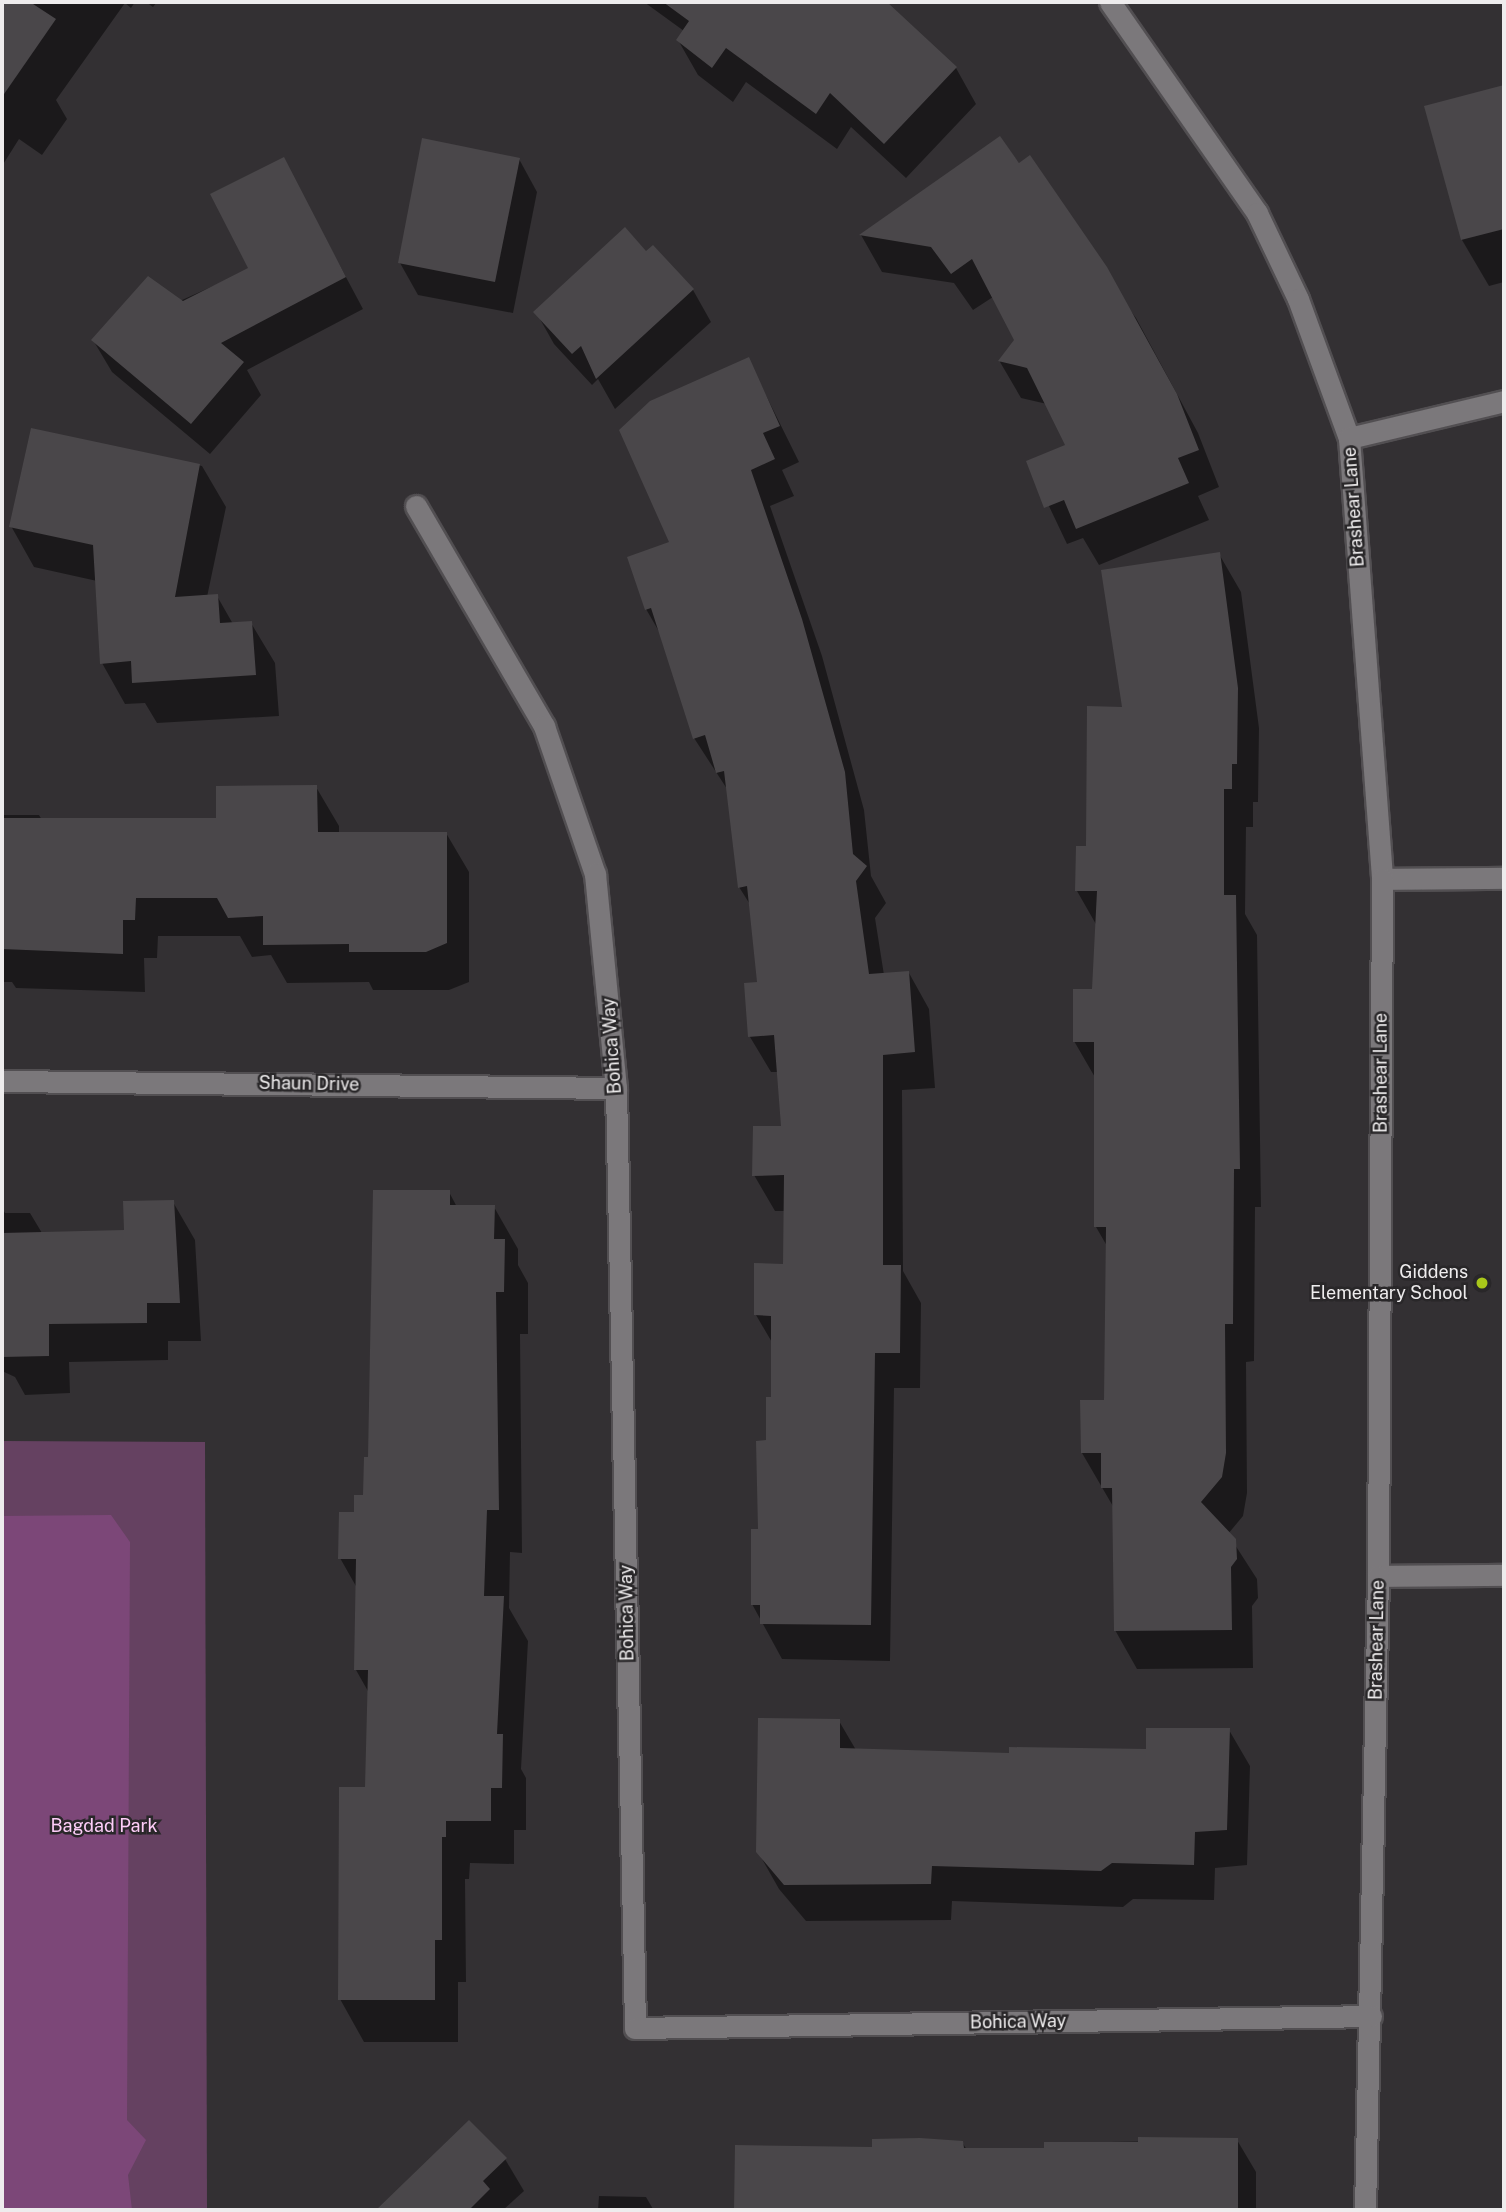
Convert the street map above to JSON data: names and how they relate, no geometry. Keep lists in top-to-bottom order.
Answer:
{
  "streets": {
    "street": ["Brashear Lane", "Bohica Way", "Shaun Drive"]
  },
  "crossings": [
    ["Brashear Lane", "Bohica Way"],
    ["Bohica Way", "Shaun Drive"]
  ],
  "parks": ["Bagdad Park"],
  "places": ["Giddens Elementary School"]
}
